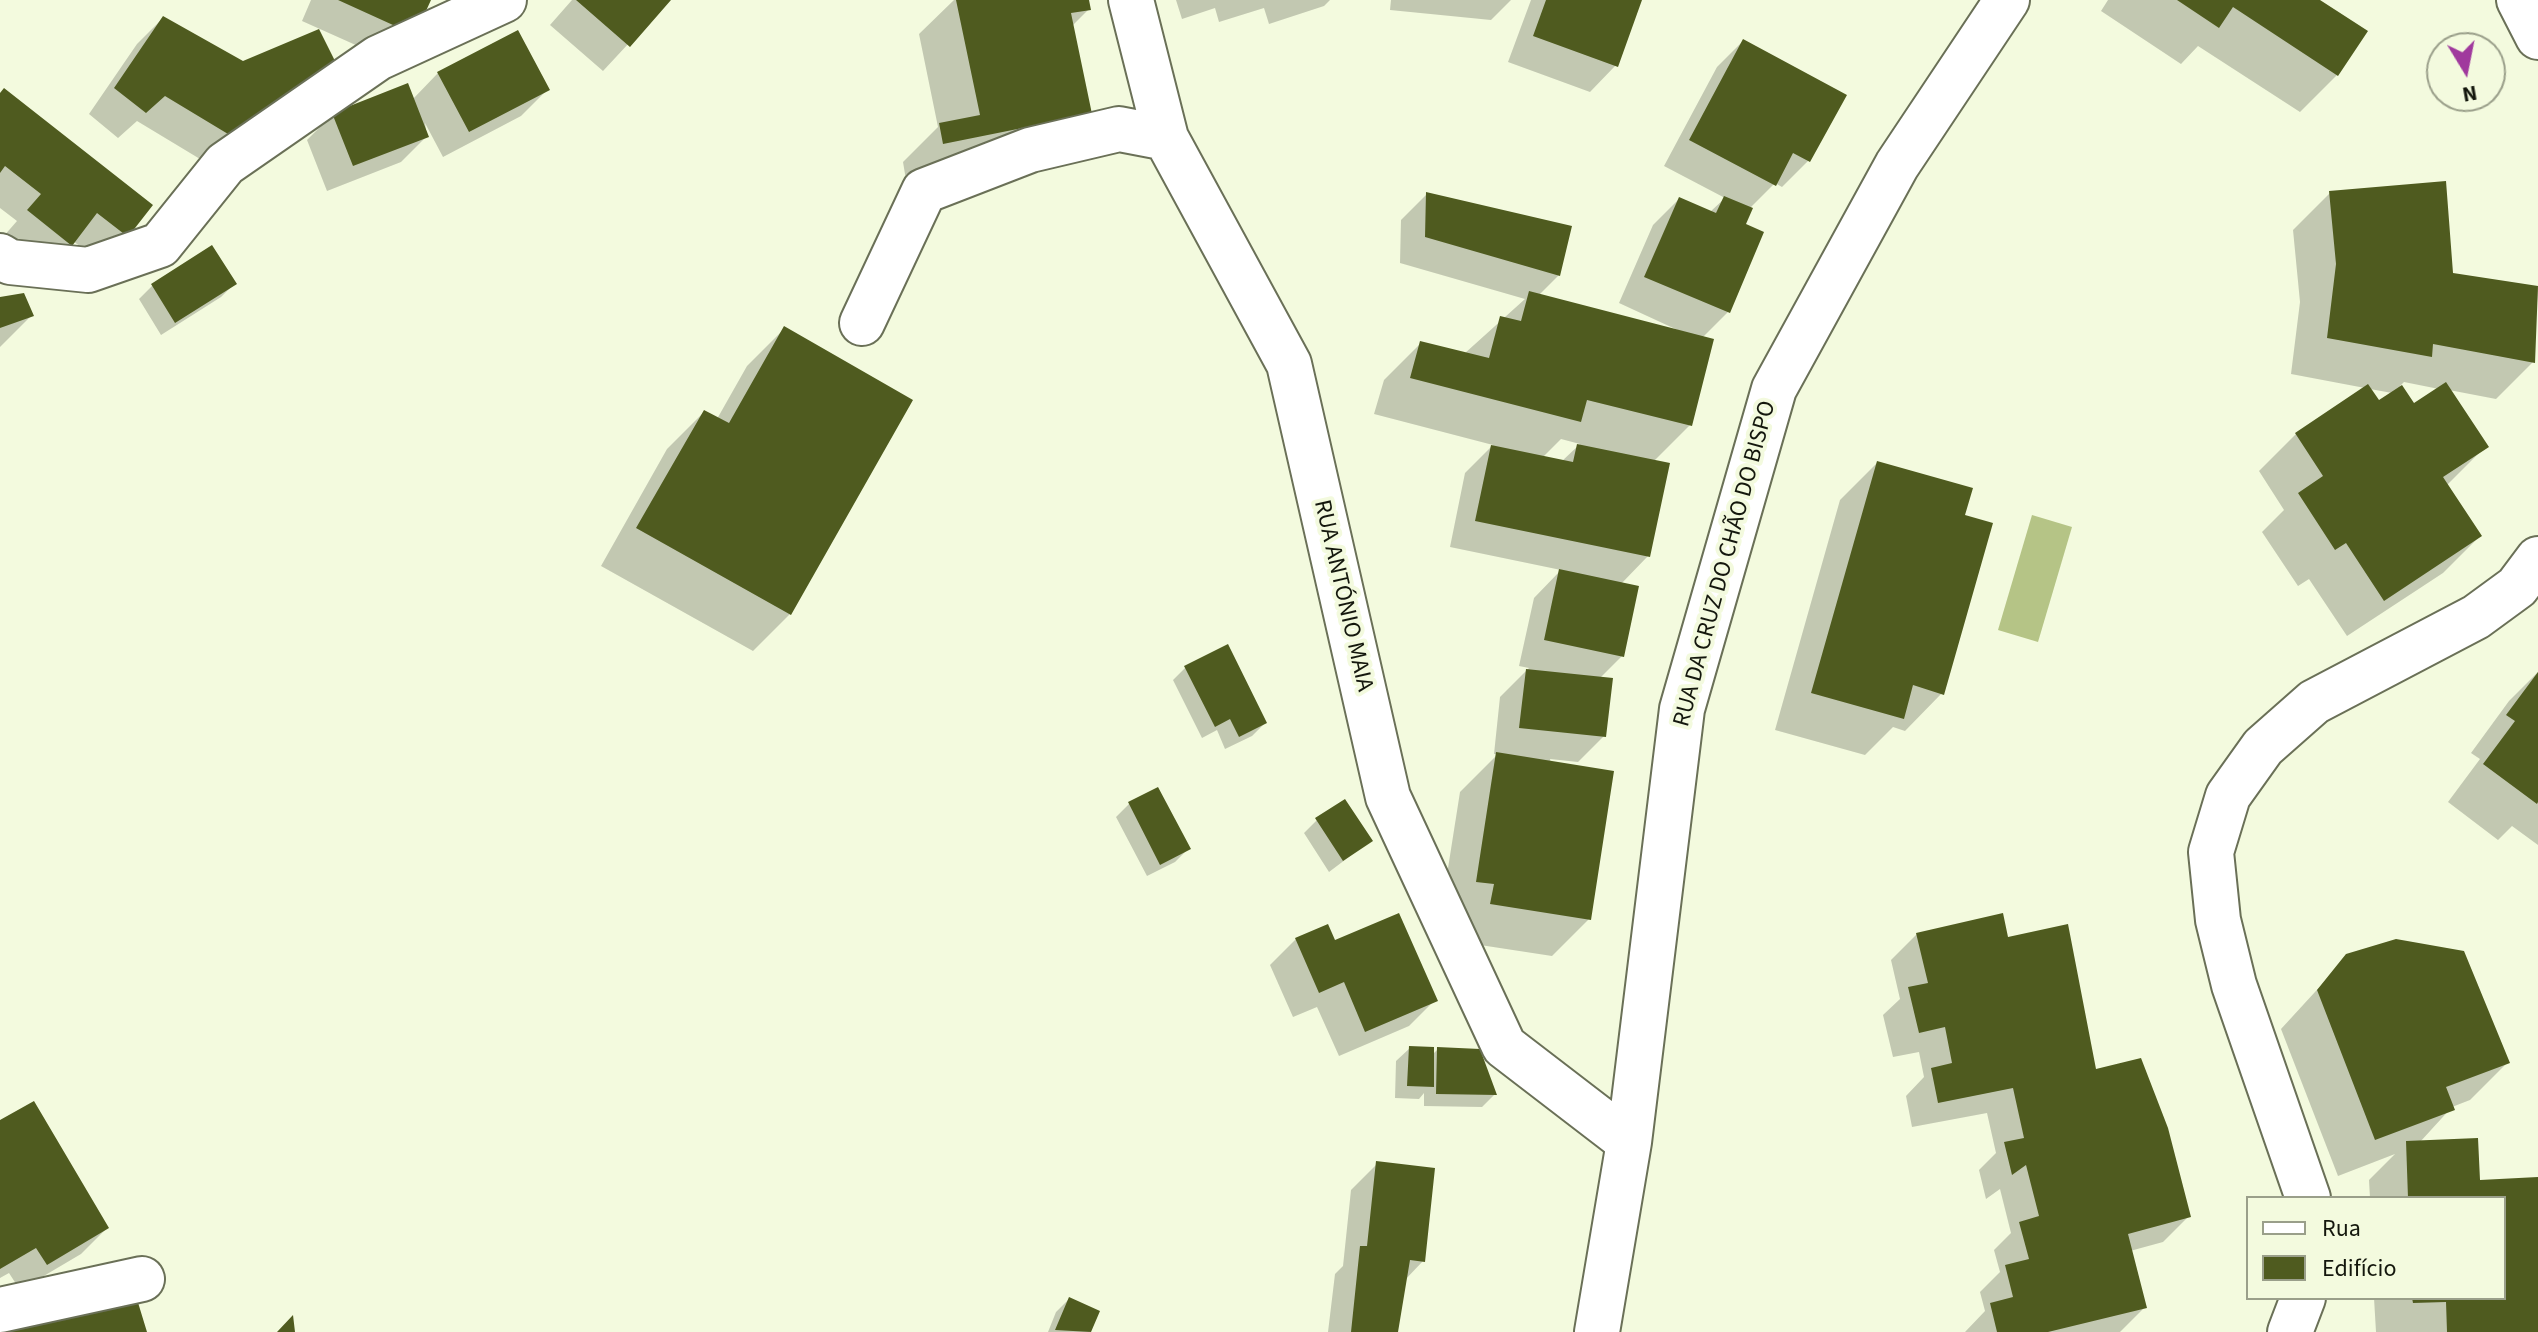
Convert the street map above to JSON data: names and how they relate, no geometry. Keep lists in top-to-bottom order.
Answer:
{
  "streets": {
    "street": ["RUA DA CRUZ DO CHÃO DO BISPO", "RUA ANTÓNIO MAIA"]
  },
  "crossings": [
    ["RUA DA CRUZ DO CHÃO DO BISPO", "RUA ANTÓNIO MAIA"]
  ],
  "legend": ["Rua", "Edifício"],
  "north": "bottom"
}
